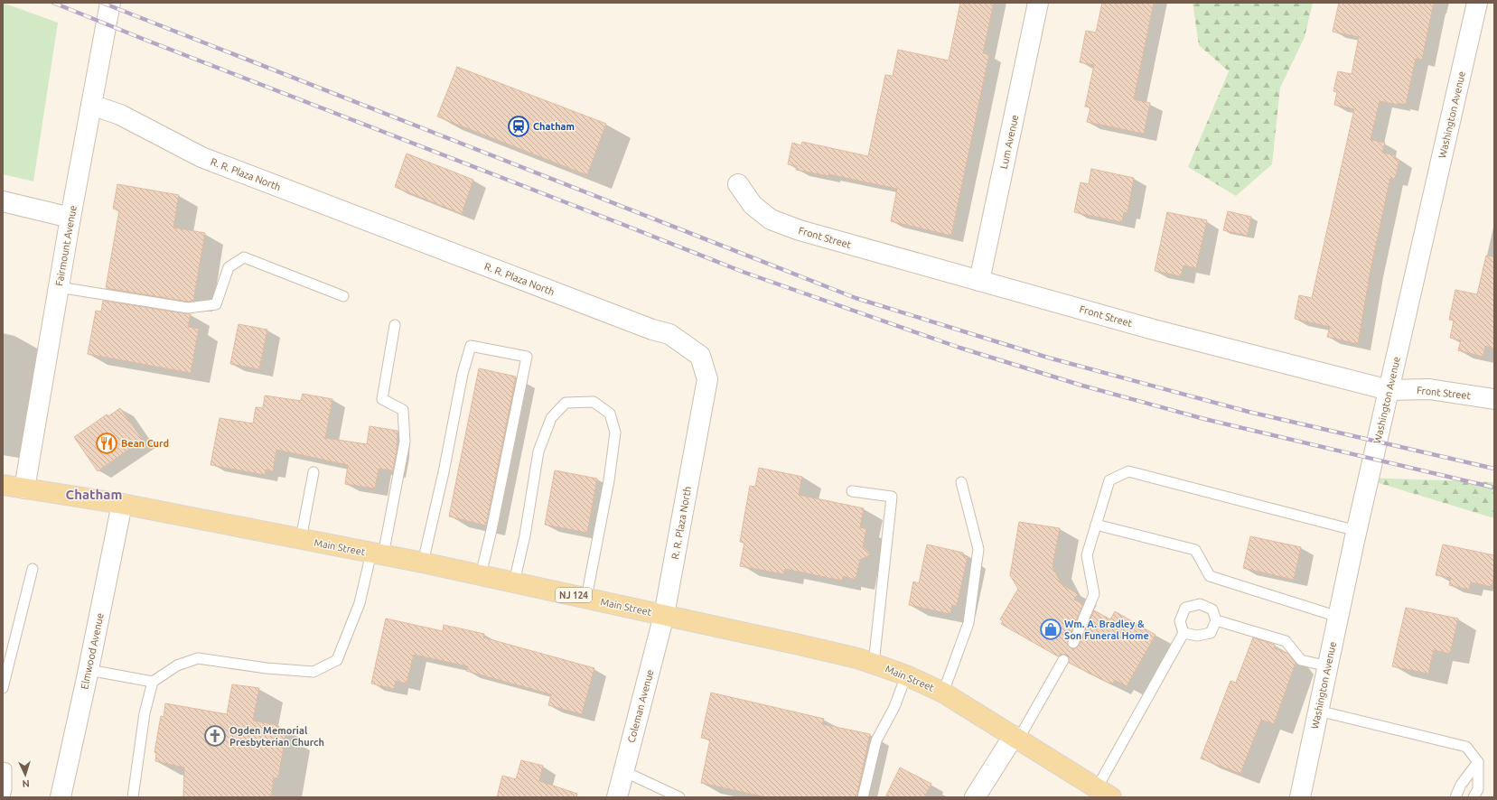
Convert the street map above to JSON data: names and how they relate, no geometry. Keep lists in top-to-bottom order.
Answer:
{
  "streets": {
    "main road": ["Main Street", "NJ 124"],
    "street": [
      "Washington Avenue",
      "Lum Avenue",
      "R. R. Plaza North",
      "Front Street",
      "Fairmount Avenue",
      "Elmwood Avenue",
      "Coleman Avenue"
    ]
  },
  "crossings": [
    ["Washington Avenue", "Front Street"],
    ["Lum Avenue", "Front Street"],
    ["R. R. Plaza North", "Fairmount Avenue"],
    ["R. R. Plaza North", "Main Street"],
    ["R. R. Plaza North", "Coleman Avenue"],
    ["Fairmount Avenue", "Main Street"],
    ["Main Street", "Elmwood Avenue"],
    ["Main Street", "Coleman Avenue"]
  ],
  "districts": ["Chatham"],
  "places": {
    "station": ["Chatham"],
    "restaurant": ["Bean Curd"],
    "shop": ["Wm. A. Bradley & Son Funeral Home"],
    "church": ["Ogden Memorial Presbyterian Church"]
  },
  "north": "bottom"
}
